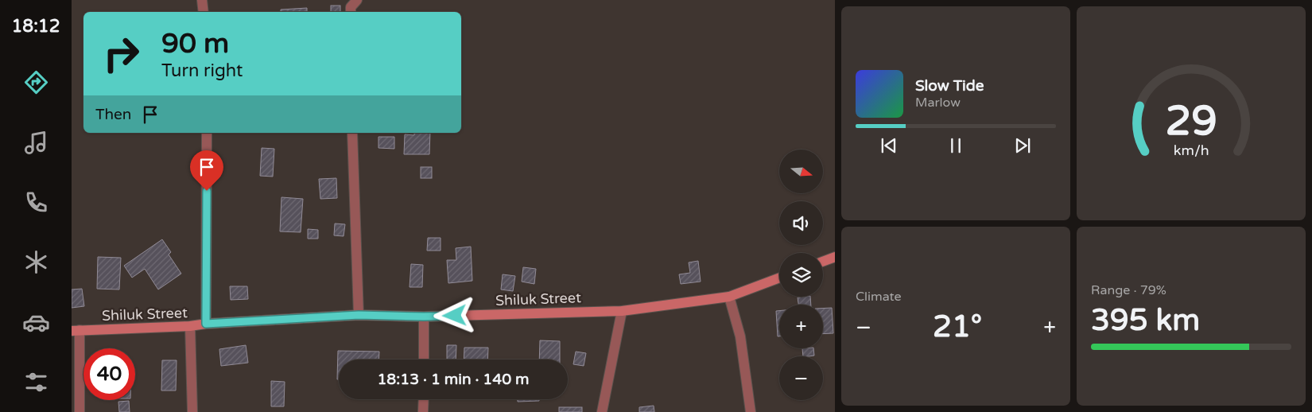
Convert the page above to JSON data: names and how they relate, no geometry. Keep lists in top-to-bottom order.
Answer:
{
  "streets": {
    "street": ["Shiluk Street"]
  },
  "north": "right",
  "page": {
    "tabs": "18:12",
    "turn": ["90 m", "Turn right"],
    "song": ["Slow Tide", "Marlow"],
    "then": "Then",
    "map_buttons": ["+", "−"],
    "tile": [
      "Climate",
      ["Range · 79%", "395 km"]
    ],
    "heat": ["−", "21°", "+"],
    "limit": "40",
    "trip": "18:13 · 1 min · 140 m",
    "gauge": ["29", "km/h"]
  }
}
